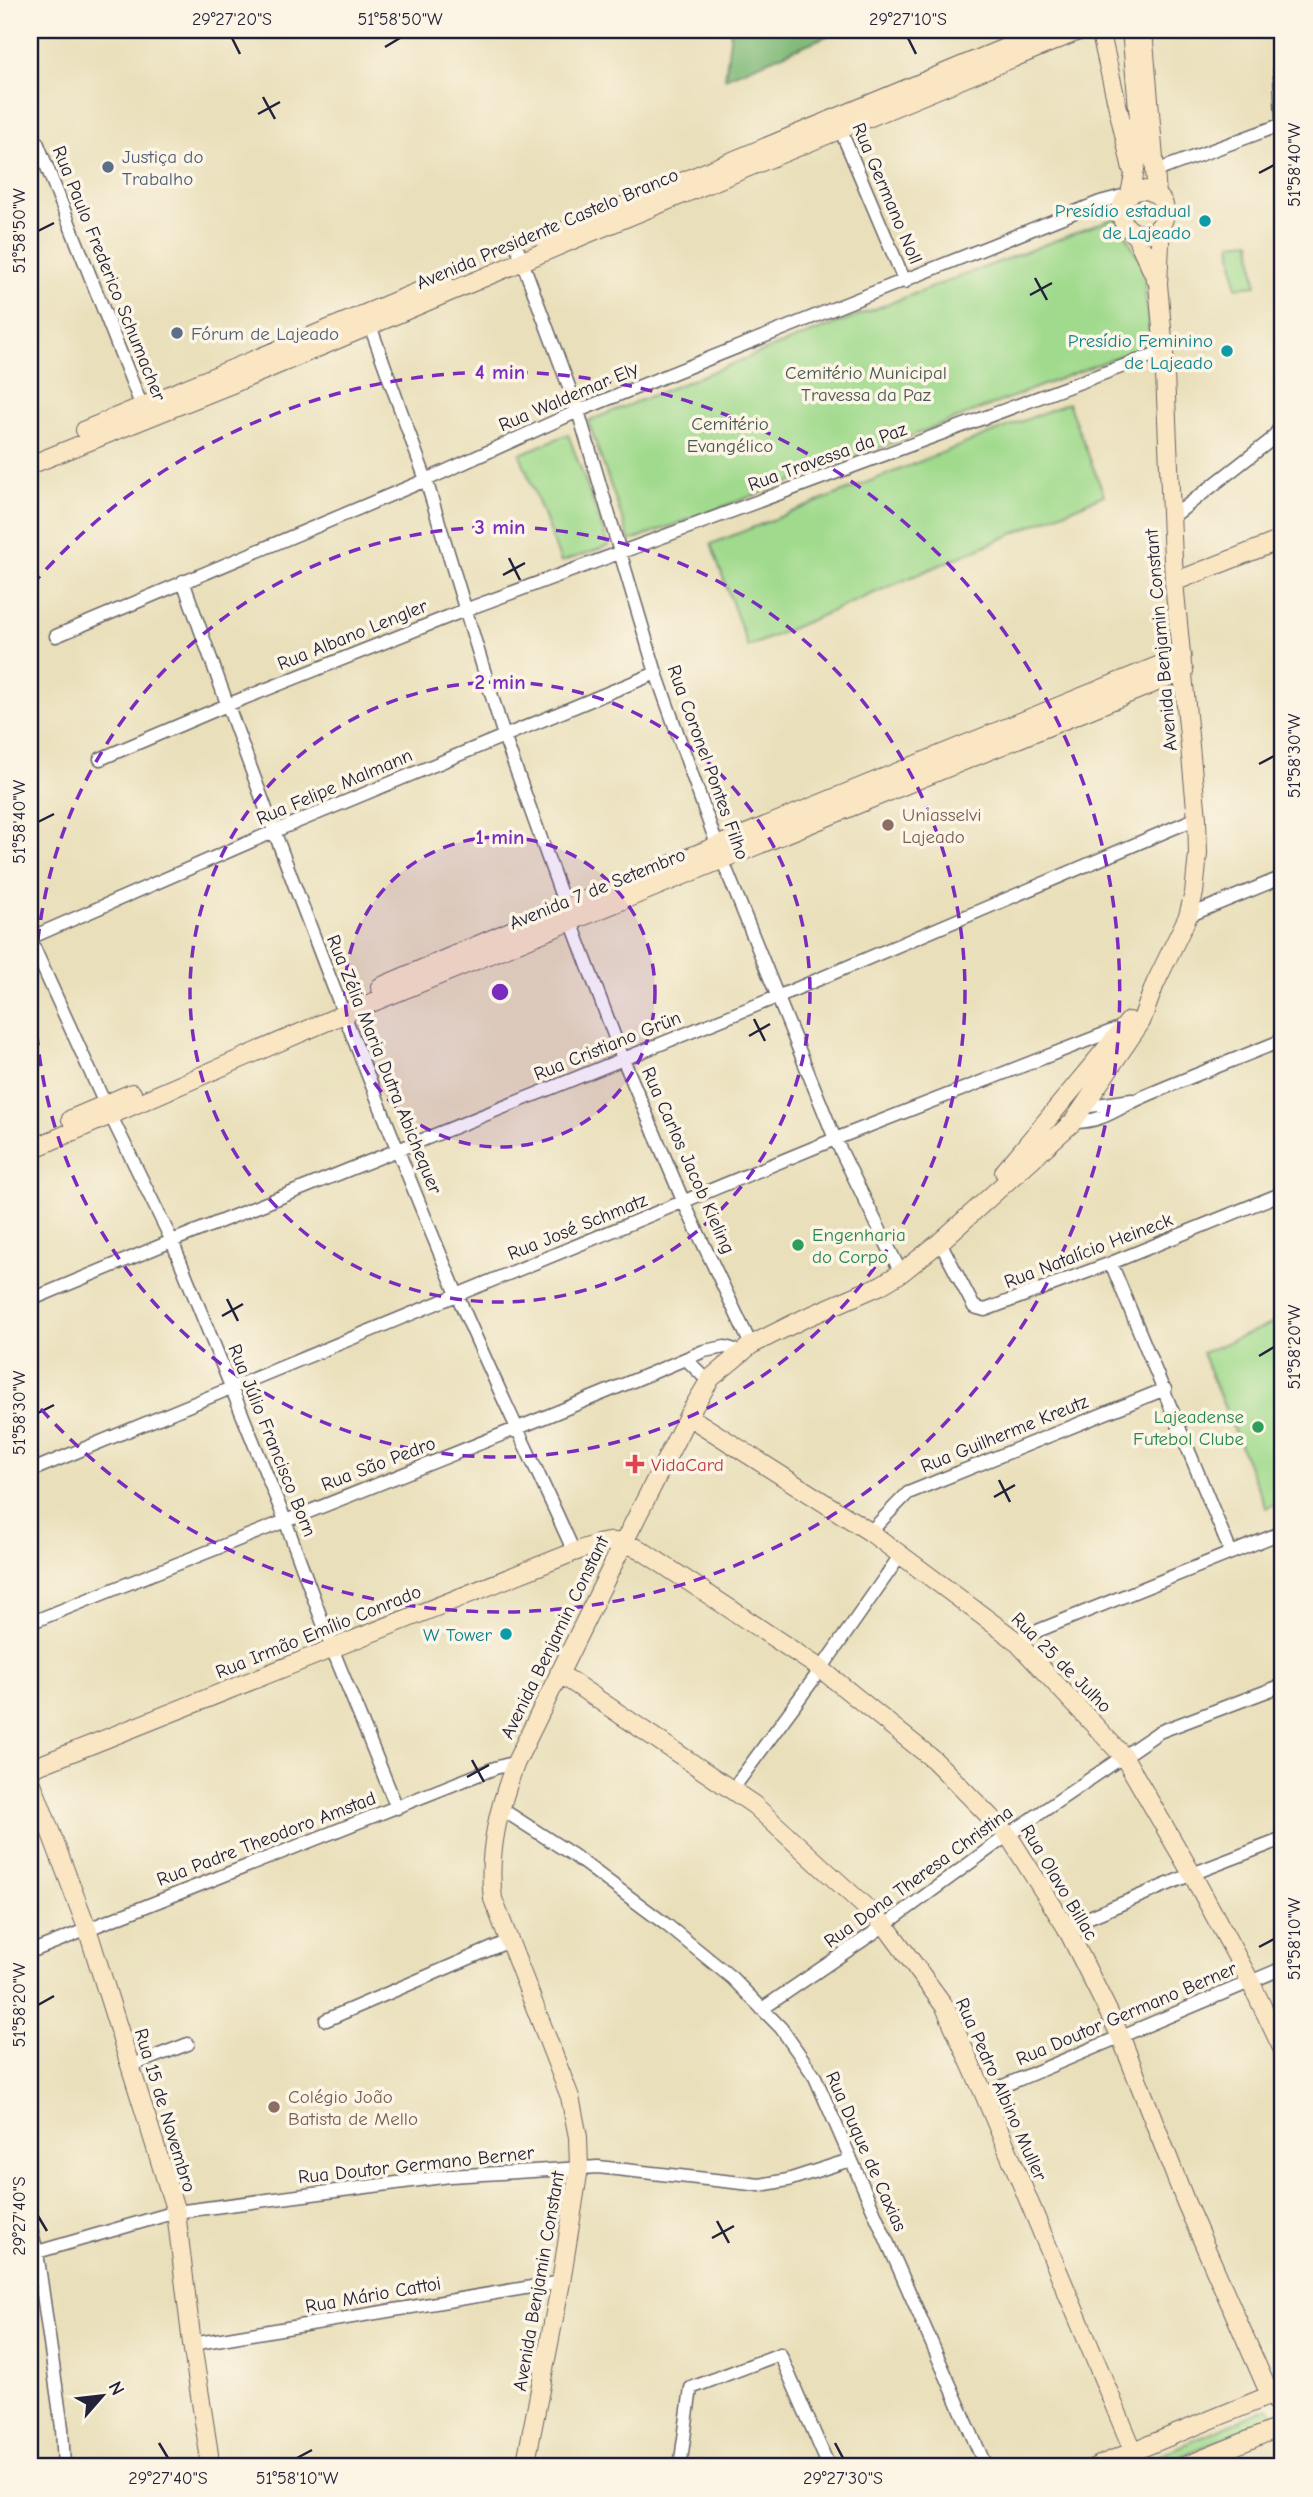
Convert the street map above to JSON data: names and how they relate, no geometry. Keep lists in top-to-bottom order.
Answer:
{
  "streets": {
    "main road": [
      "Avenida Presidente Castelo Branco",
      "Avenida Benjamin Constant",
      "Avenida 7 de Setembro",
      "Rua Irmão Emílio Conrado",
      "Rua 25 de Julho",
      "Rua Olavo Billac",
      "Rua Pedro Albino Muller",
      "Rua 15 de Novembro"
    ],
    "street": [
      "Rua Germano Noll",
      "Rua Paulo Frederico Schumacher",
      "Rua Waldemar Ely",
      "Rua Travessa da Paz",
      "Rua Albano Lengler",
      "Rua Coronel Pontes Filho",
      "Rua Felipe Malmann",
      "Rua Cristiano Grün",
      "Rua Zélia Maria Dutra Abichequer",
      "Rua Carlos Jacob Kieling",
      "Rua José Schmatz",
      "Rua Natalício Heineck",
      "Rua Guilherme Kreutz",
      "Rua Júlio Francisco Born",
      "Rua São Pedro",
      "Rua Padre Theodoro Amstad",
      "Rua Dona Theresa Christina",
      "Rua Doutor Germano Berner",
      "Rua Duque de Caxias",
      "Rua Mário Cattoi"
    ]
  },
  "crossings": [
    ["Rua Germano Noll", "Avenida Presidente Castelo Branco"],
    ["Rua Germano Noll", "Rua Waldemar Ely"],
    ["Avenida Presidente Castelo Branco", "Rua Paulo Frederico Schumacher"],
    ["Avenida Presidente Castelo Branco", "Rua Coronel Pontes Filho"],
    ["Avenida Presidente Castelo Branco", "Rua Carlos Jacob Kieling"],
    ["Rua Waldemar Ely", "Avenida Benjamin Constant"],
    ["Rua Waldemar Ely", "Rua Coronel Pontes Filho"],
    ["Rua Waldemar Ely", "Rua Zélia Maria Dutra Abichequer"],
    ["Rua Waldemar Ely", "Rua Carlos Jacob Kieling"],
    ["Rua Travessa da Paz", "Rua Albano Lengler"],
    ["Rua Travessa da Paz", "Avenida Benjamin Constant"],
    ["Rua Travessa da Paz", "Rua Coronel Pontes Filho"],
    ["Rua Albano Lengler", "Rua Coronel Pontes Filho"],
    ["Rua Albano Lengler", "Rua Zélia Maria Dutra Abichequer"],
    ["Rua Albano Lengler", "Rua Carlos Jacob Kieling"],
    ["Avenida Benjamin Constant", "Rua Coronel Pontes Filho"],
    ["Avenida Benjamin Constant", "Avenida 7 de Setembro"],
    ["Avenida Benjamin Constant", "Rua Cristiano Grün"],
    ["Avenida Benjamin Constant", "Rua Carlos Jacob Kieling"],
    ["Avenida Benjamin Constant", "Rua José Schmatz"],
    ["Avenida Benjamin Constant", "Rua Natalício Heineck"],
    ["Avenida Benjamin Constant", "Rua São Pedro"],
    ["Avenida Benjamin Constant", "Rua Irmão Emílio Conrado"],
    ["Avenida Benjamin Constant", "Rua 25 de Julho"],
    ["Avenida Benjamin Constant", "Rua Padre Theodoro Amstad"],
    ["Avenida Benjamin Constant", "Rua Olavo Billac"],
    ["Avenida Benjamin Constant", "Rua Doutor Germano Berner"],
    ["Avenida Benjamin Constant", "Rua Pedro Albino Muller"],
    ["Avenida Benjamin Constant", "Rua Duque de Caxias"],
    ["Avenida Benjamin Constant", "Rua Mário Cattoi"],
    ["Rua Coronel Pontes Filho", "Rua Felipe Malmann"],
    ["Rua Coronel Pontes Filho", "Avenida 7 de Setembro"],
    ["Rua Coronel Pontes Filho", "Rua Cristiano Grün"],
    ["Rua Coronel Pontes Filho", "Rua José Schmatz"],
    ["Rua Felipe Malmann", "Rua Zélia Maria Dutra Abichequer"],
    ["Rua Felipe Malmann", "Rua Carlos Jacob Kieling"],
    ["Rua Felipe Malmann", "Rua Júlio Francisco Born"],
    ["Avenida 7 de Setembro", "Rua Zélia Maria Dutra Abichequer"],
    ["Avenida 7 de Setembro", "Rua Carlos Jacob Kieling"],
    ["Avenida 7 de Setembro", "Rua Júlio Francisco Born"],
    ["Rua Cristiano Grün", "Rua Zélia Maria Dutra Abichequer"],
    ["Rua Cristiano Grün", "Rua Carlos Jacob Kieling"],
    ["Rua Cristiano Grün", "Rua Júlio Francisco Born"],
    ["Rua Zélia Maria Dutra Abichequer", "Rua José Schmatz"],
    ["Rua Zélia Maria Dutra Abichequer", "Rua São Pedro"],
    ["Rua Zélia Maria Dutra Abichequer", "Rua Irmão Emílio Conrado"],
    ["Rua Carlos Jacob Kieling", "Rua José Schmatz"],
    ["Rua Carlos Jacob Kieling", "Rua São Pedro"],
    ["Rua José Schmatz", "Rua Júlio Francisco Born"],
    ["Rua Guilherme Kreutz", "Rua 25 de Julho"],
    ["Rua Júlio Francisco Born", "Rua São Pedro"],
    ["Rua Júlio Francisco Born", "Rua Irmão Emílio Conrado"],
    ["Rua Júlio Francisco Born", "Rua Padre Theodoro Amstad"],
    ["Rua Irmão Emílio Conrado", "Rua Olavo Billac"],
    ["Rua 25 de Julho", "Rua Dona Theresa Christina"],
    ["Rua 25 de Julho", "Rua Doutor Germano Berner"],
    ["Rua Padre Theodoro Amstad", "Rua 15 de Novembro"],
    ["Rua Dona Theresa Christina", "Rua Olavo Billac"],
    ["Rua Dona Theresa Christina", "Rua Pedro Albino Muller"],
    ["Rua Dona Theresa Christina", "Rua Duque de Caxias"],
    ["Rua Olavo Billac", "Rua Doutor Germano Berner"],
    ["Rua Doutor Germano Berner", "Rua Pedro Albino Muller"],
    ["Rua Doutor Germano Berner", "Rua 15 de Novembro"],
    ["Rua Doutor Germano Berner", "Rua Duque de Caxias"],
    ["Rua 15 de Novembro", "Rua Mário Cattoi"]
  ],
  "parks": ["Cemitério Municipal Travessa da Paz", "Cemitério Evangélico"],
  "places": {
    "other": [
      "Justiça do Trabalho",
      "Presídio estadual de Lajeado",
      "Fórum de Lajeado",
      "Presídio Feminino de Lajeado",
      "Uniasselvi Lajeado",
      "Engenharia do Corpo",
      "Lajeadense Futebol Clube",
      "W Tower",
      "Colégio João Batista de Mello"
    ],
    "health": ["VidaCard"]
  },
  "north": "top right",
  "coordinates": [
    "29°27'20\"S",
    "51°58'50\"W",
    "29°27'10\"S",
    "51°58'40\"W",
    "51°58'30\"W",
    "51°58'20\"W",
    "51°58'10\"W",
    "29°27'40\"S",
    "29°27'30\"S"
  ],
  "rings": [
    "4 min",
    "3 min",
    "2 min",
    "1 min"
  ]
}
